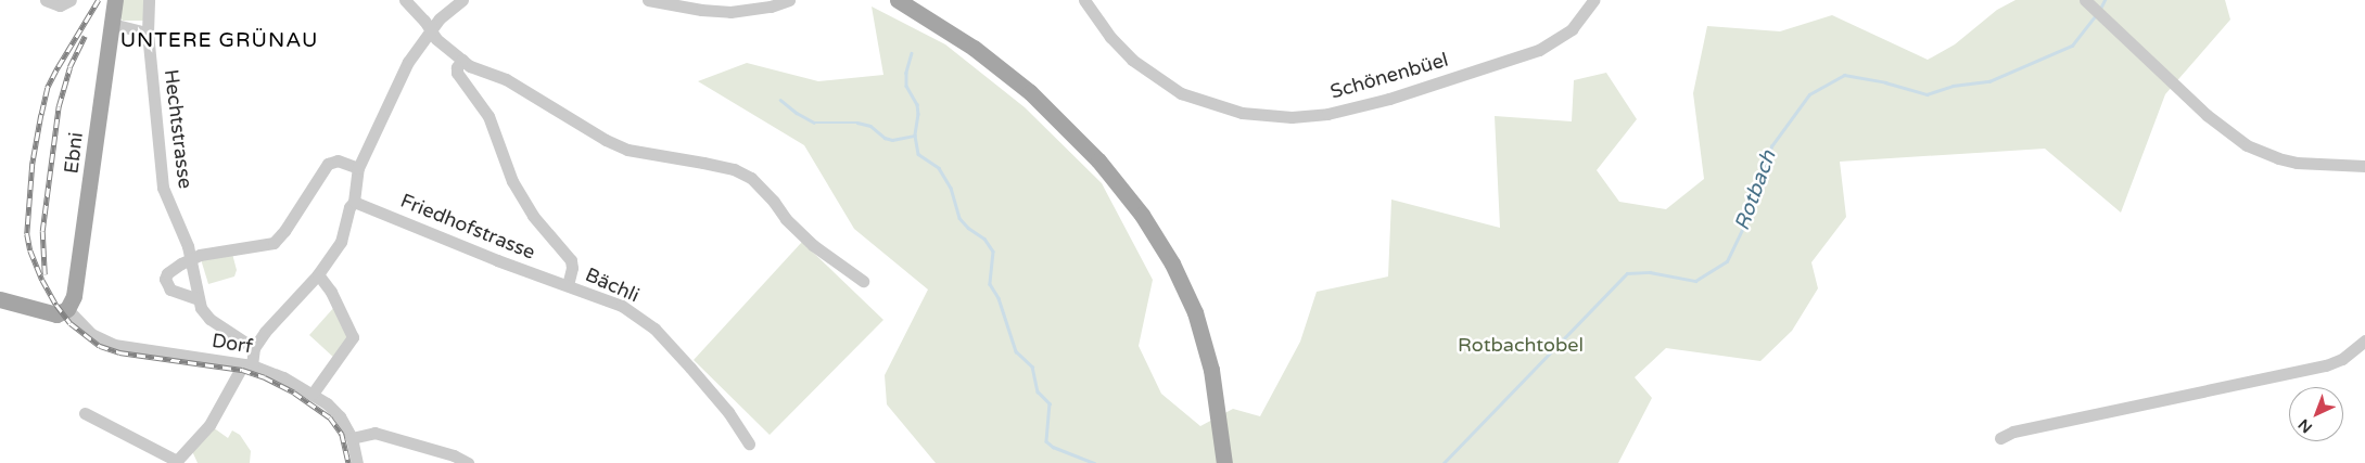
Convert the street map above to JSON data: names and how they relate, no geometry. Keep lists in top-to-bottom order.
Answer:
{
  "streets": {
    "main road": ["Ebni"],
    "street": [
      "Schönenbüel",
      "Hechtstrasse",
      "Friedhofstrasse",
      "Bächli",
      "Dorf"
    ]
  },
  "crossings": [
    ["Ebni", "Dorf"],
    ["Friedhofstrasse", "Bächli"]
  ],
  "districts": ["UNTERE GRÜNAU"],
  "water": ["Rotbach"],
  "parks": ["Rotbachtobel"],
  "north": "bottom left"
}
